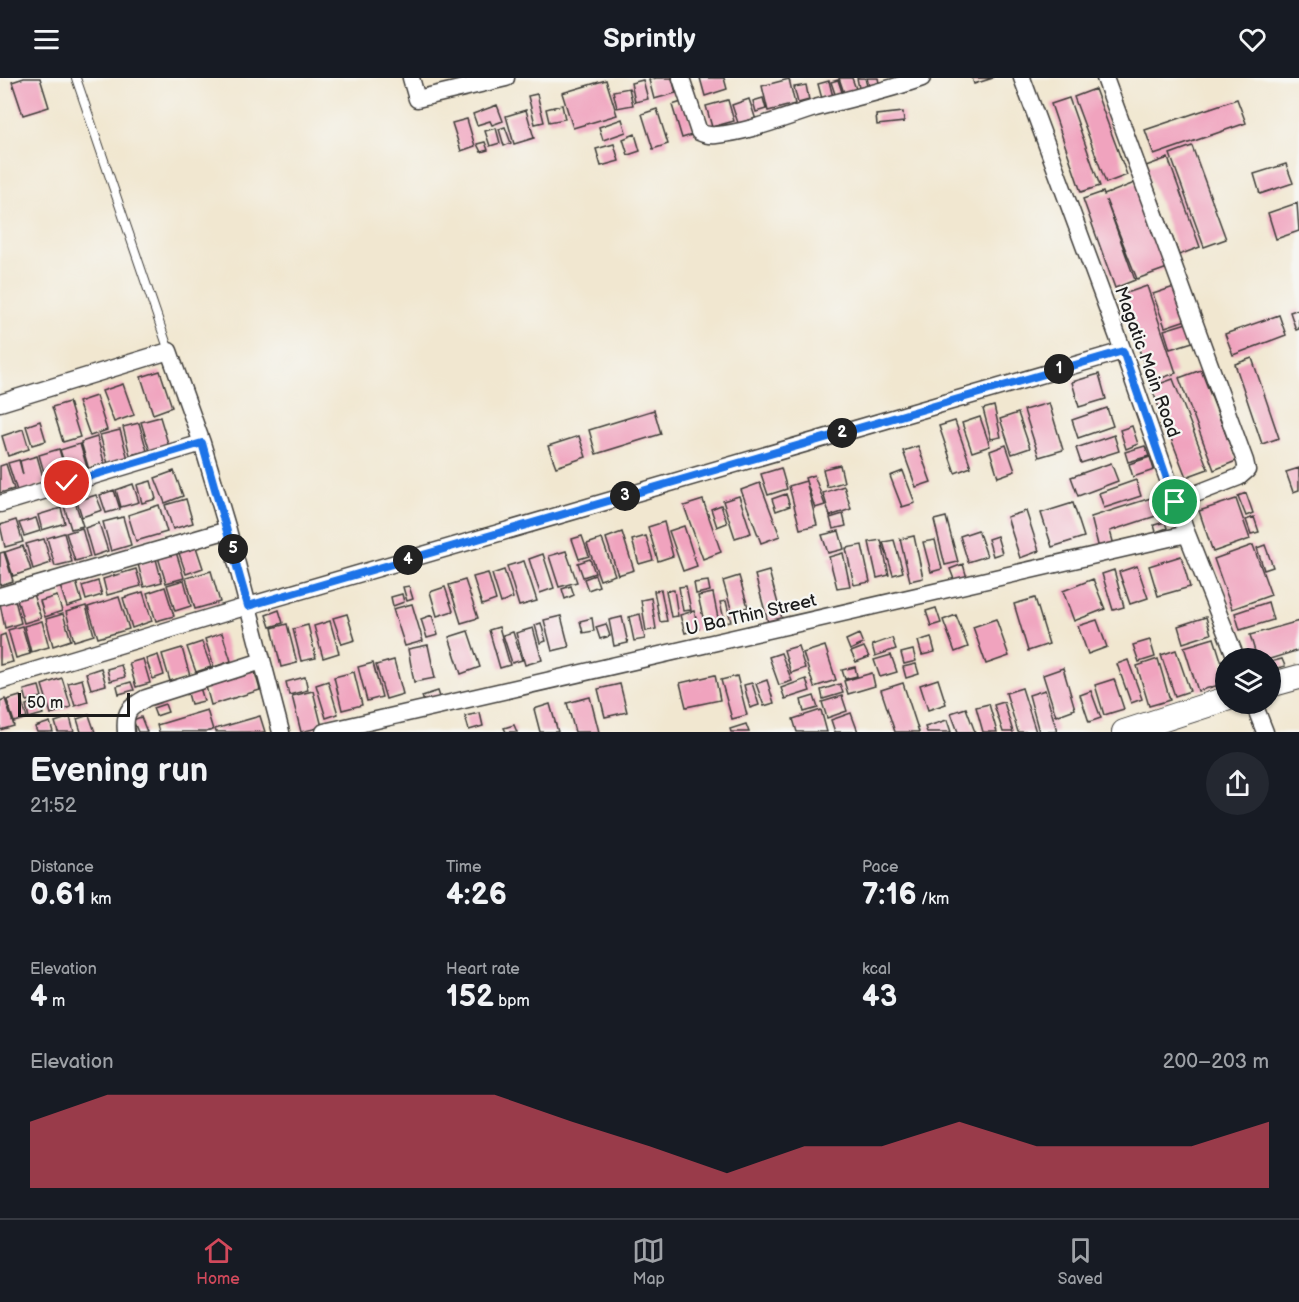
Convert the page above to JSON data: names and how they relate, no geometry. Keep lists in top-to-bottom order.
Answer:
{
  "streets": {
    "street": ["Magatic Main Road", "U Ba Thin Street"]
  },
  "crossings": [
    ["Magatic Main Road", "U Ba Thin Street"]
  ],
  "scale_bar": "50 m",
  "page": {
    "header": "Sprintly",
    "pins": [
      "1",
      "2",
      "3",
      "5",
      "4"
    ],
    "scale": "50 m",
    "heading": ["Evening run", "21:52"],
    "stats": [
      ["Distance", "0.61 km"],
      ["Time", "4:26"],
      ["Pace", "7:16 /km"],
      ["Elevation", "4 m"],
      ["Heart rate", "152 bpm"],
      ["kcal", "43"]
    ],
    "chart": ["Elevation", "200–203 m"],
    "tabs": ["Home", "Map", "Saved"]
  }
}
